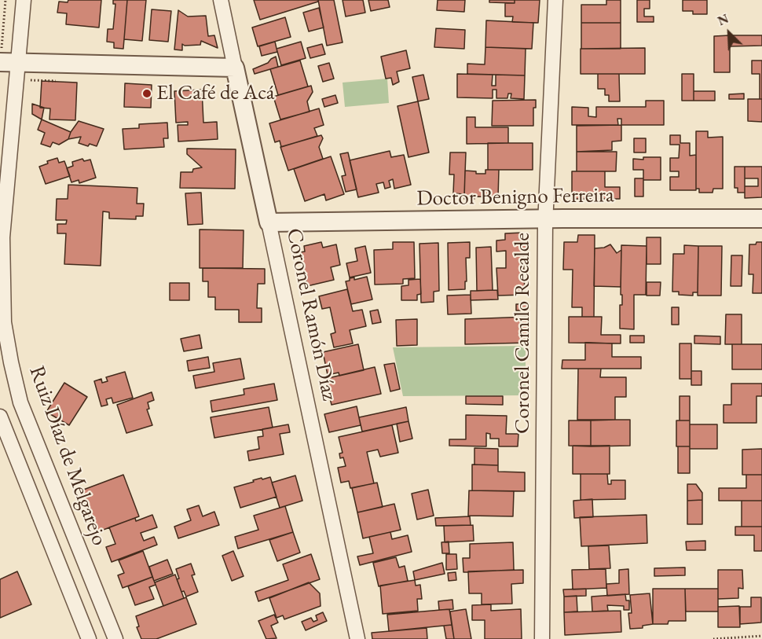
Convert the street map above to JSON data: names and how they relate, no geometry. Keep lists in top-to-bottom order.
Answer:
{
  "streets": {
    "street": [
      "Doctor Benigno Ferreira",
      "Coronel Ramón Díaz",
      "Coronel Camilo Recalde",
      "Ruiz Díaz de Melgarejo"
    ]
  },
  "crossings": [
    ["Doctor Benigno Ferreira", "Coronel Ramón Díaz"],
    ["Doctor Benigno Ferreira", "Coronel Camilo Recalde"]
  ],
  "places": ["El Café de Acá"],
  "north": "top left"
}
